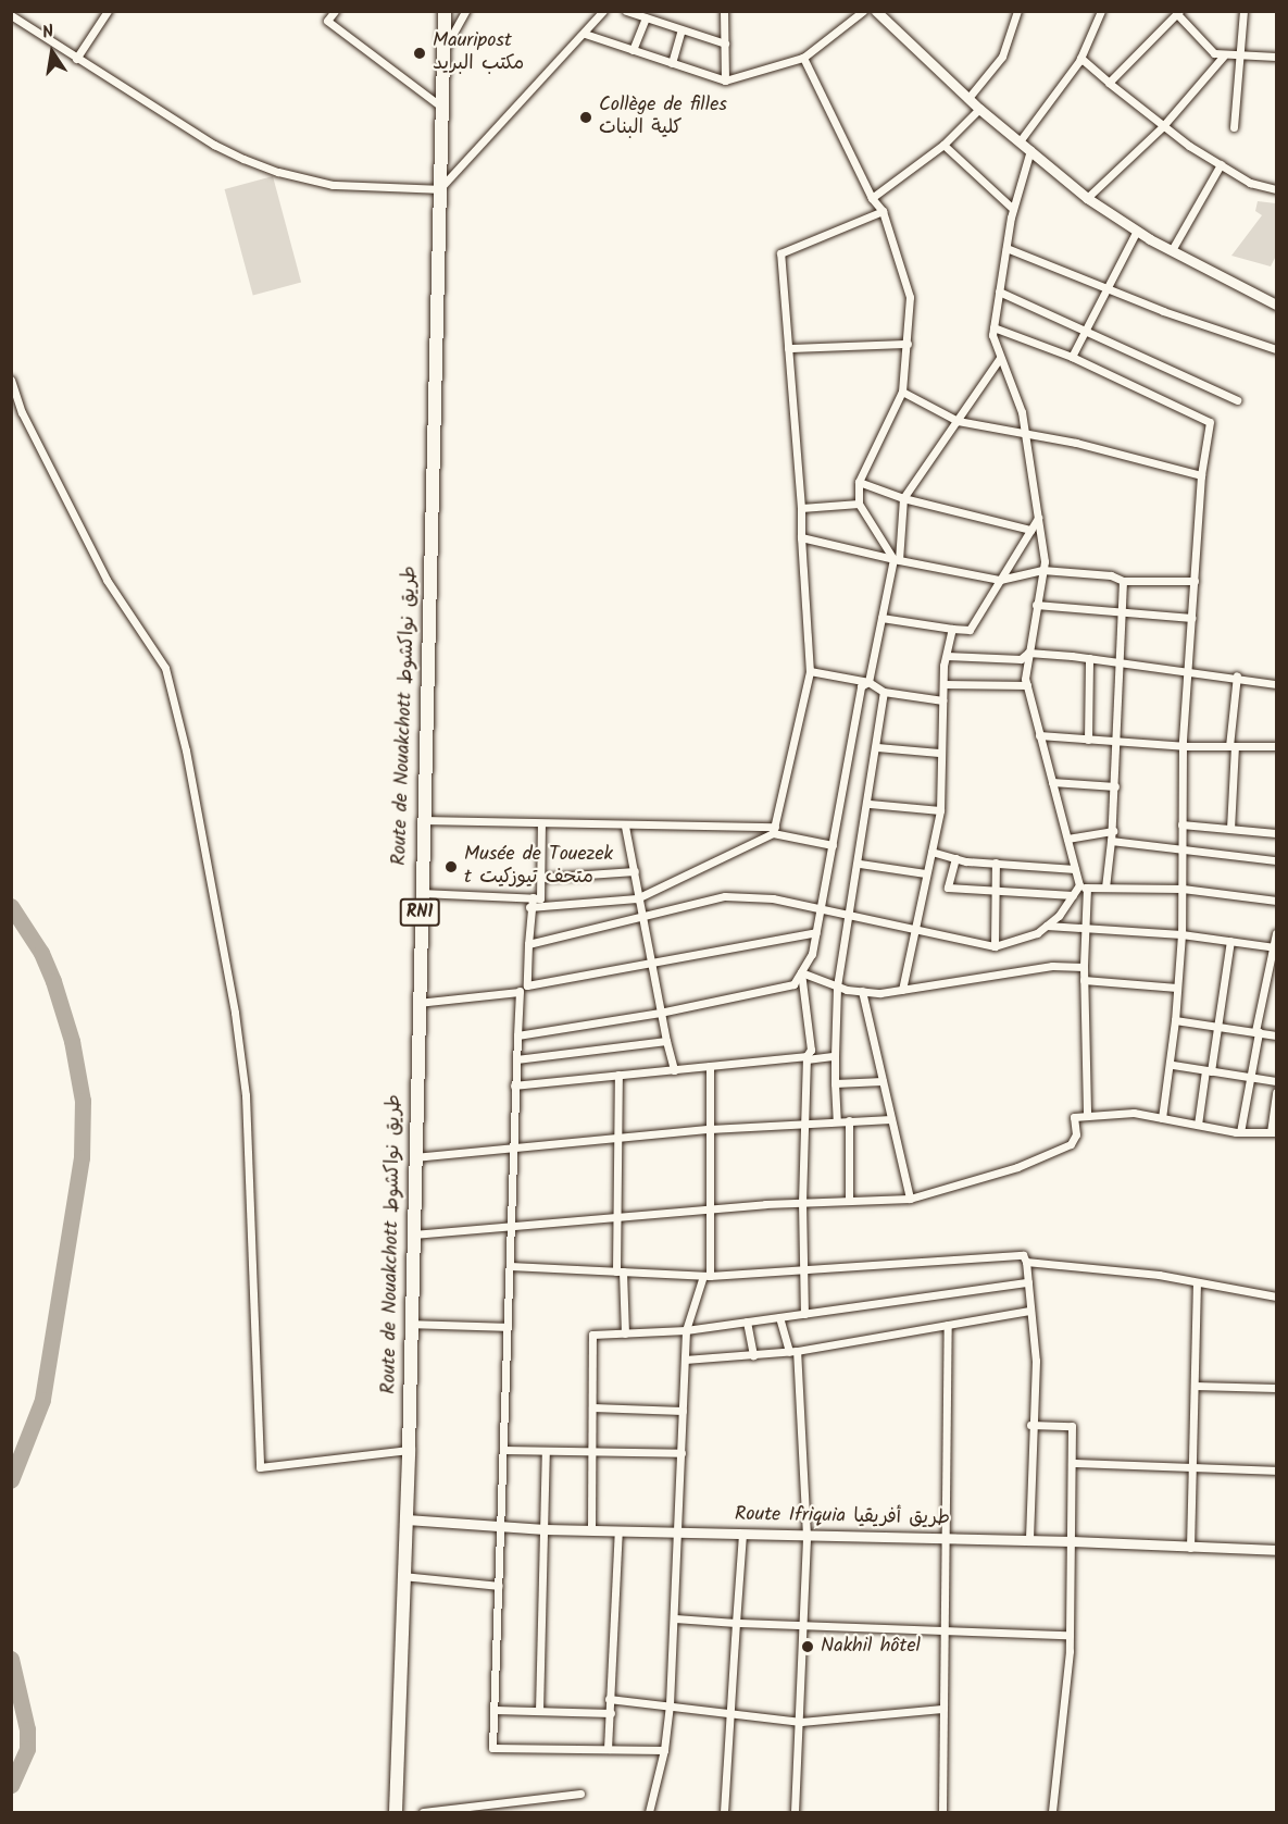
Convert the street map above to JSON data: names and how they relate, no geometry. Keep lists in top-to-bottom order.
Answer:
{
  "streets": {
    "highway": ["Route de Nouakchott طريق نواكشوط", "RN1"],
    "street": ["Route Ifriquia طريق أفريقيا"]
  },
  "crossings": [
    ["Route de Nouakchott طريق نواكشوط", "Route Ifriquia طريق أفريقيا"]
  ],
  "places": [
    "Mauripost مكتب البريد",
    "Collège de filles كلية البنات",
    "Musée de Touezek t متحف تيوزكيت",
    "Nakhil hôtel"
  ],
  "north": "top"
}
